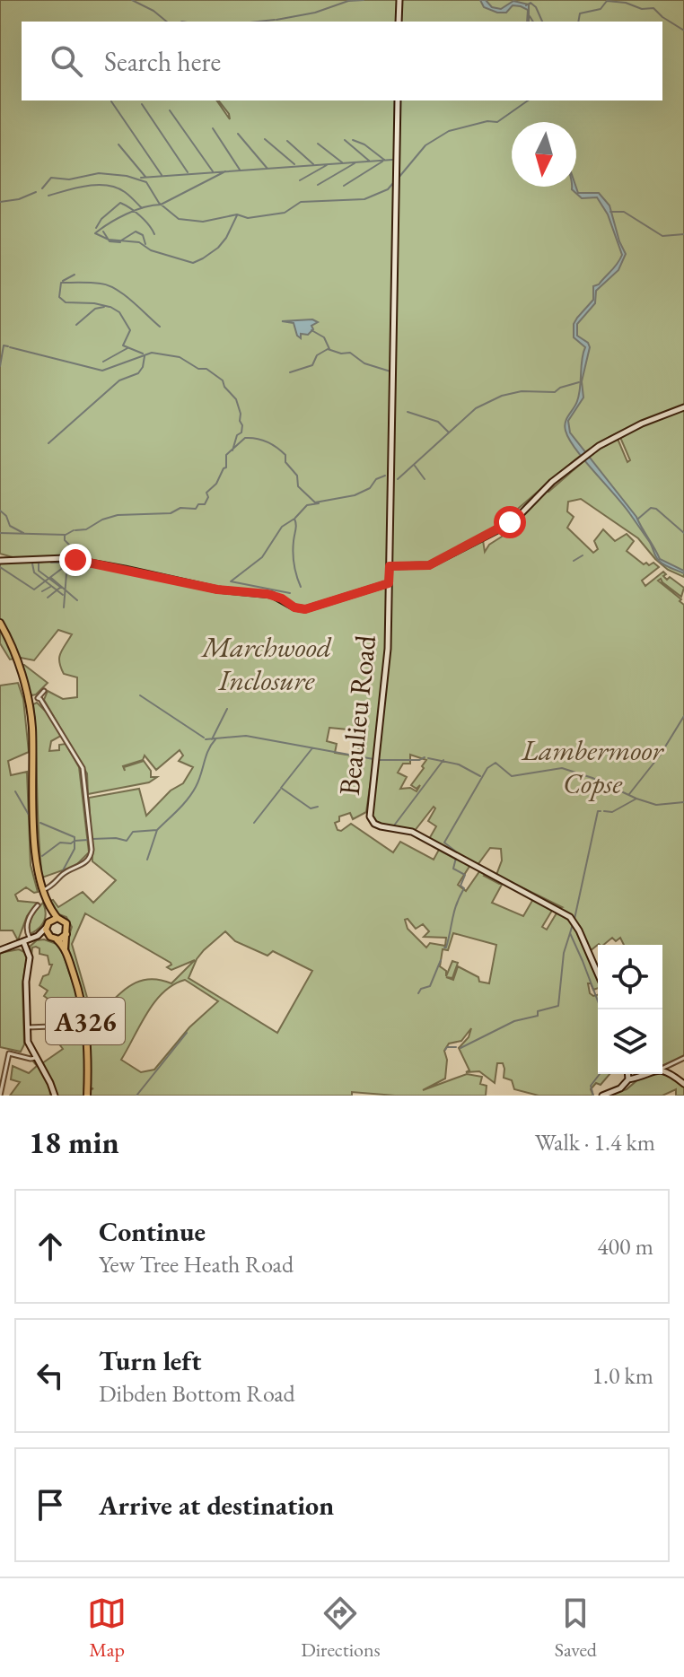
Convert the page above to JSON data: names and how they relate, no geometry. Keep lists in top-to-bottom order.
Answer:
{
  "streets": {
    "main road": ["A326"],
    "street": ["Beaulieu Road"]
  },
  "parks": ["Marchwood Inclosure", "Lambermoor Copse"],
  "north": "bottom",
  "page": {
    "search": "Search here",
    "heading": ["18 min", "Walk · 1.4 km"],
    "list": [
      ["Continue", "Yew Tree Heath Road", "400 m"],
      ["Turn left", "Dibden Bottom Road", "1.0 km"],
      "Arrive at destination"
    ],
    "nav": ["Map", "Directions", "Saved"]
  }
}
